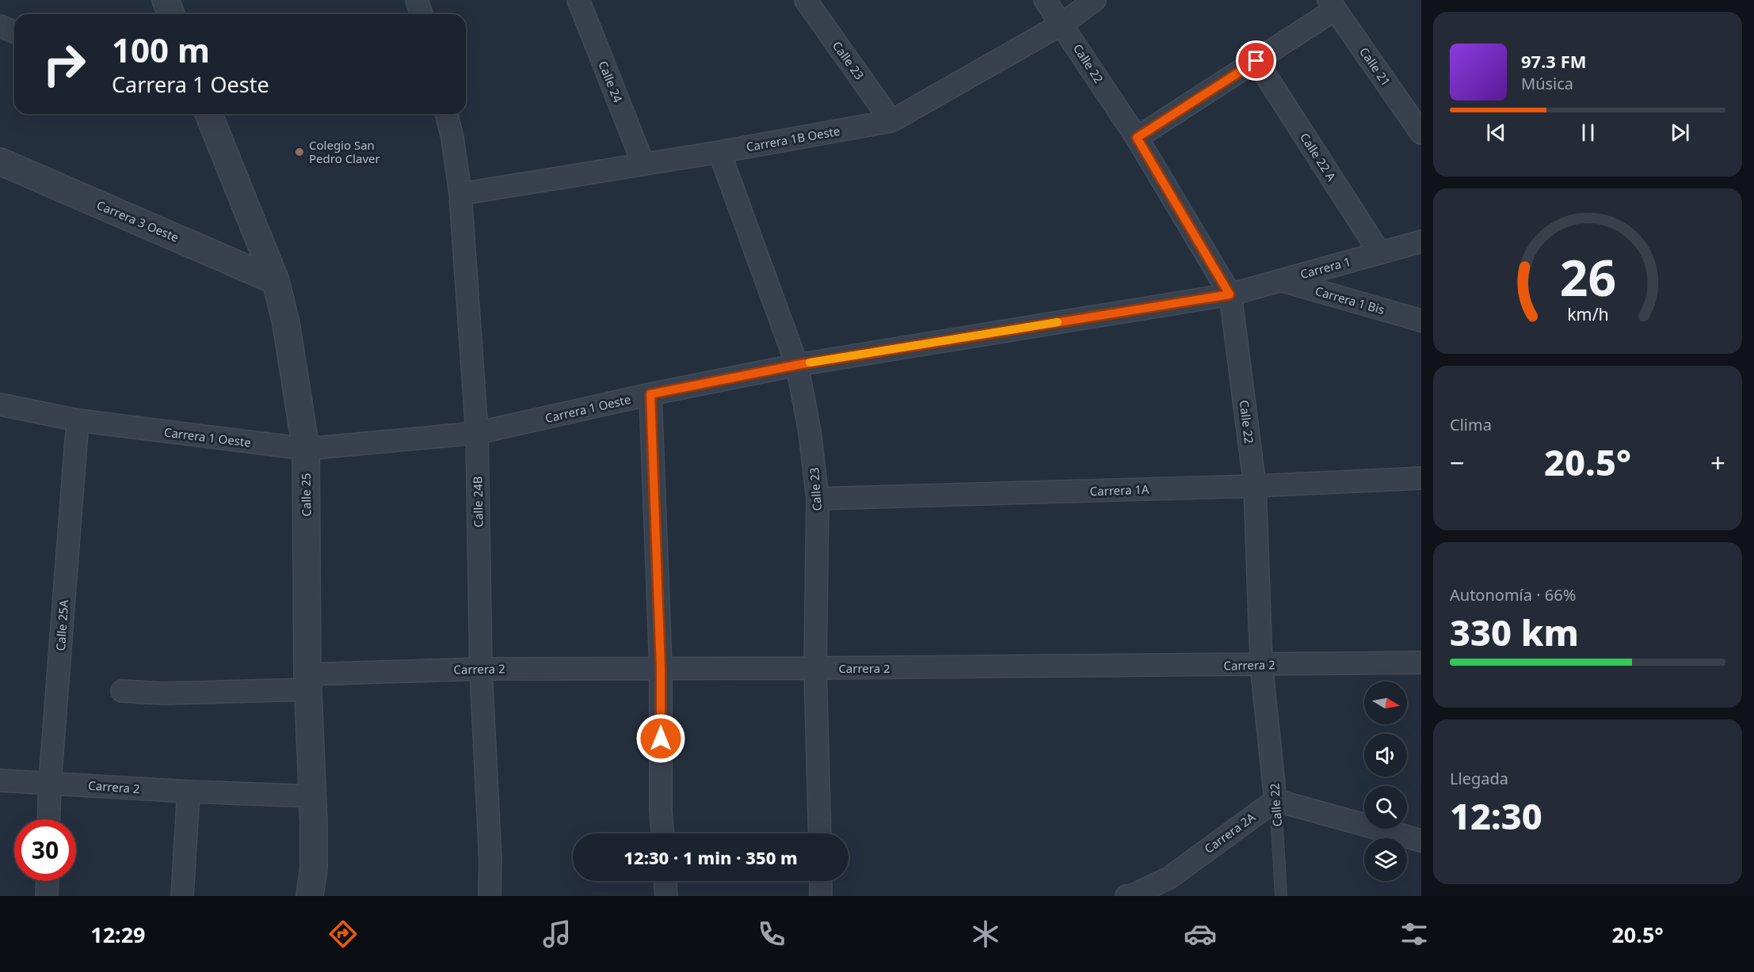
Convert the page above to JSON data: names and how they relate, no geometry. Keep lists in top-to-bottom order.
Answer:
{
  "streets": {
    "street": [
      "Calle 23",
      "Calle 22",
      "Calle 21",
      "Calle 24",
      "Carrera 1B Oeste",
      "Calle 22 A",
      "Carrera 3 Oeste",
      "Carrera 1",
      "Carrera 1 Bis",
      "Carrera 1 Oeste",
      "Carrera 1A",
      "Calle 25",
      "Calle 24B",
      "Calle 25A",
      "Carrera 2",
      "Carrera 2A"
    ]
  },
  "crossings": [
    ["Calle 23", "Carrera 1B Oeste"],
    ["Calle 23", "Carrera 1 Oeste"],
    ["Calle 23", "Carrera 1A"],
    ["Calle 23", "Carrera 2"],
    ["Calle 22", "Carrera 1B Oeste"],
    ["Calle 22", "Carrera 1"],
    ["Calle 22", "Carrera 1 Oeste"],
    ["Calle 22", "Carrera 1A"],
    ["Calle 22", "Carrera 2"],
    ["Calle 22", "Carrera 2A"],
    ["Calle 24", "Carrera 1B Oeste"],
    ["Carrera 1B Oeste", "Calle 24B"],
    ["Calle 22 A", "Carrera 1"],
    ["Carrera 3 Oeste", "Calle 25"],
    ["Carrera 1", "Carrera 1 Bis"],
    ["Carrera 1", "Carrera 1 Oeste"],
    ["Carrera 1 Oeste", "Calle 25"],
    ["Carrera 1 Oeste", "Calle 24B"],
    ["Carrera 1 Oeste", "Calle 25A"],
    ["Calle 25", "Carrera 2"],
    ["Calle 24B", "Carrera 2"],
    ["Calle 25A", "Carrera 2"]
  ],
  "places": ["Colegio San Pedro Claver"],
  "north": "right",
  "page": {
    "turn": ["100 m", "Carrera 1 Oeste"],
    "song": ["97.3 FM", "Música"],
    "tile": [
      "Clima",
      ["Autonomía · 66%", "330 km"],
      ["Llegada", "12:30"]
    ],
    "heat": ["−", "20.5°", "+"],
    "limit": "30",
    "trip": "12:30 · 1 min · 350 m",
    "tabs": ["12:29", "20.5°"],
    "gauge": ["26", "km/h"]
  }
}
